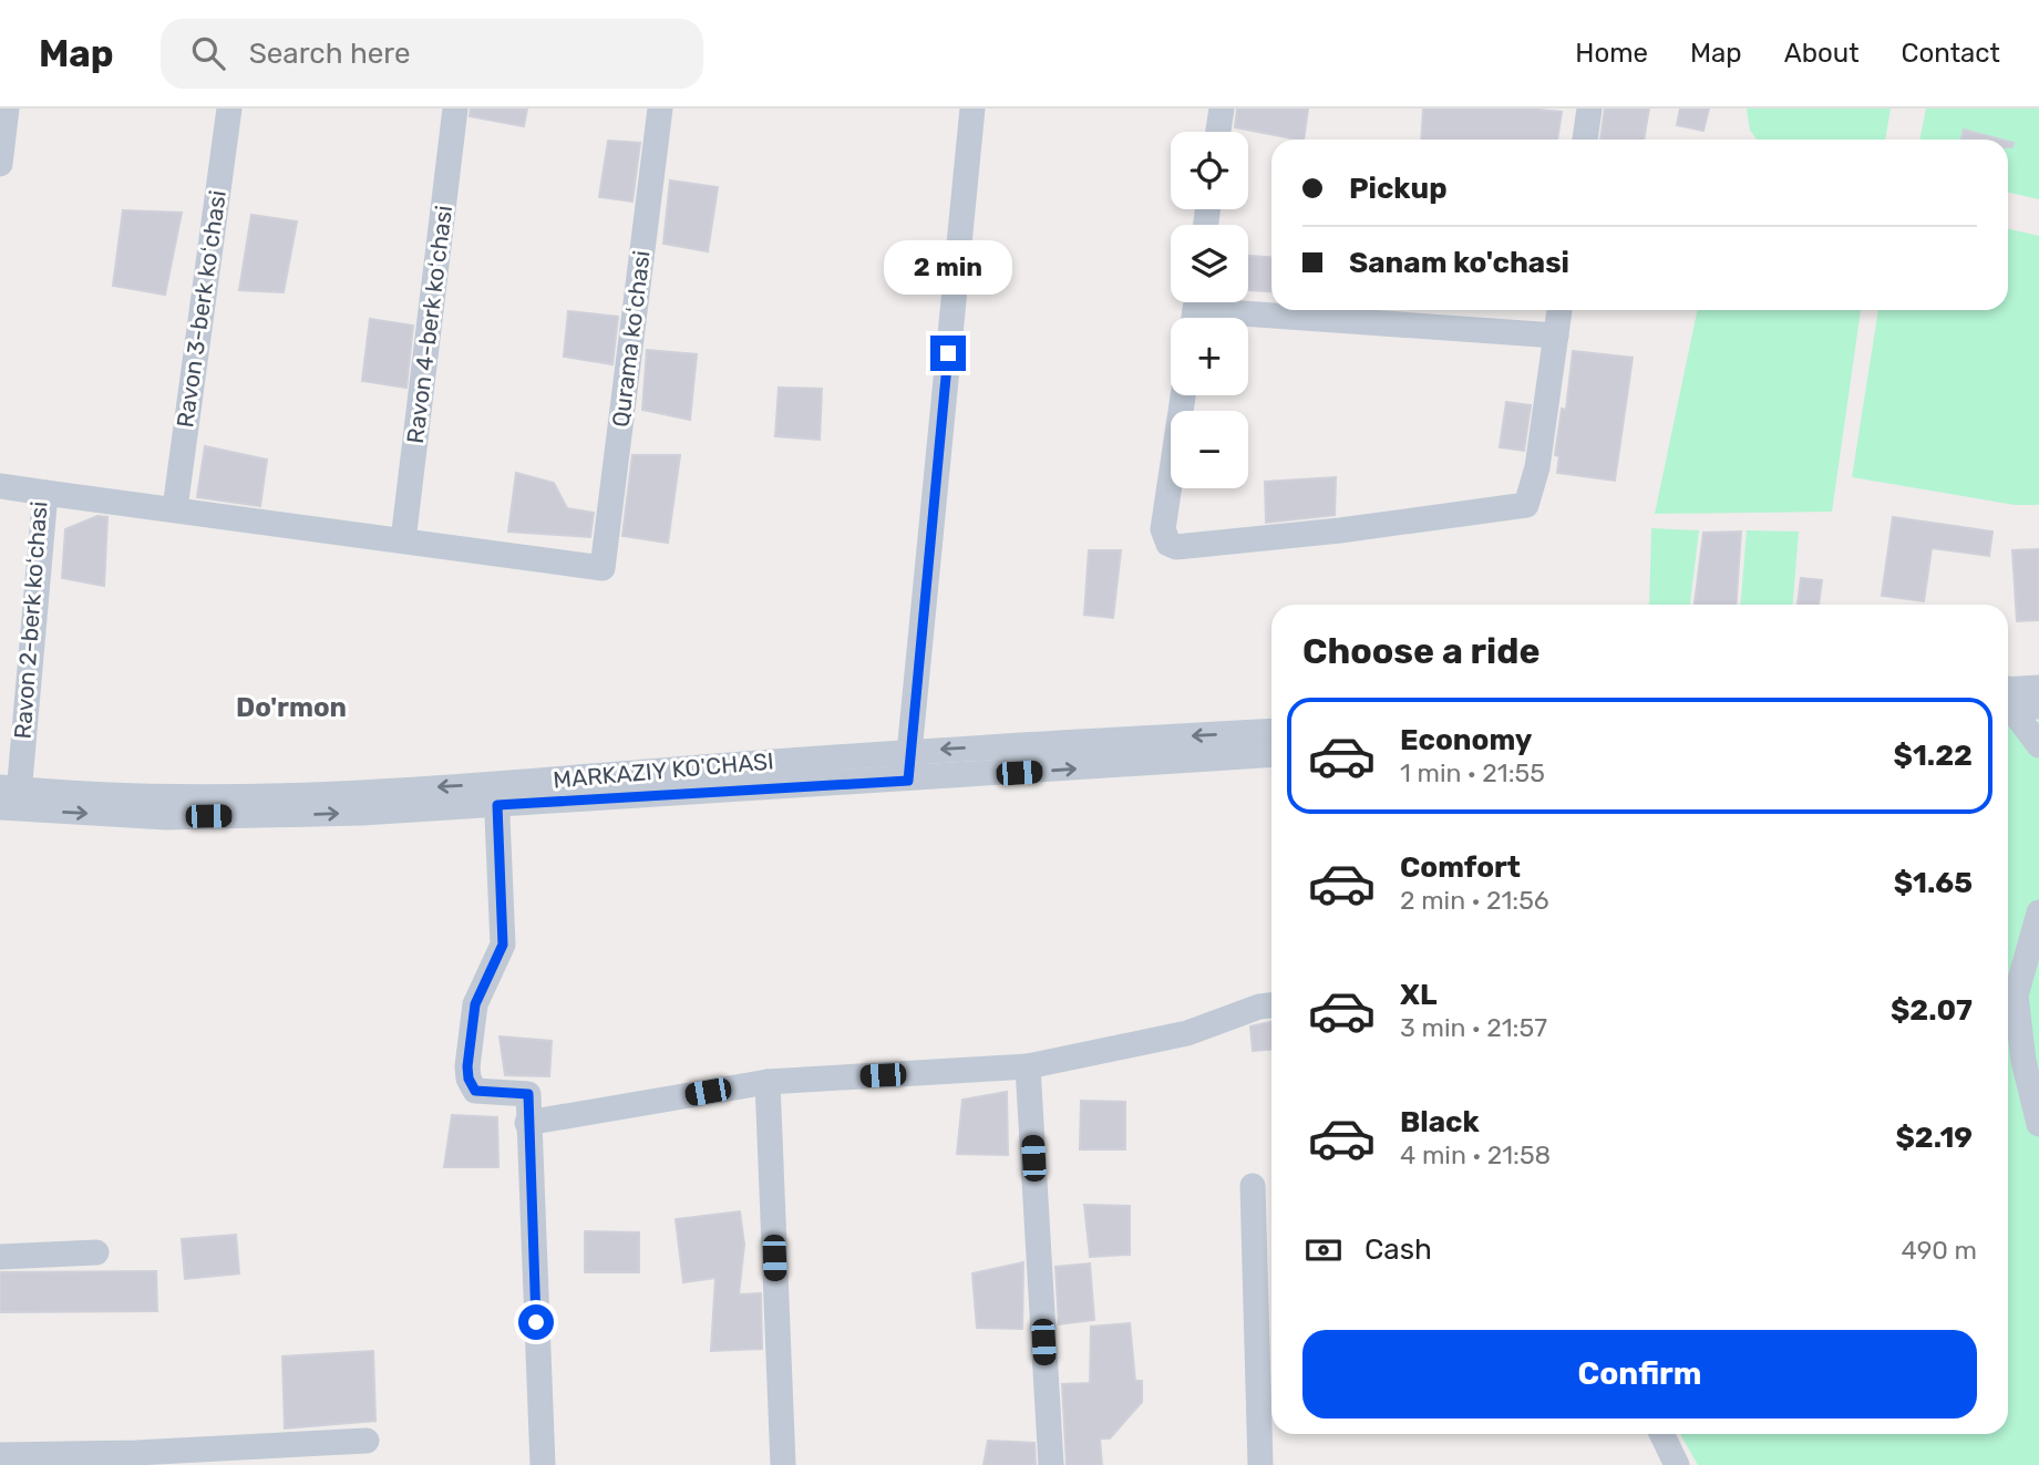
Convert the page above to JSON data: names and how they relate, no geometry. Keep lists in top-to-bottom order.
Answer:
{
  "streets": {
    "street": [
      "Ravon 3-berk koʻchasi",
      "Ravon 4-berk koʻchasi",
      "Qurama koʻchasi",
      "Ravon 2-berk koʻchasi",
      "MARKAZIY KO'CHASI"
    ]
  },
  "crossings": [
    ["Ravon 4-berk koʻchasi", "Qurama koʻchasi"],
    ["Ravon 2-berk koʻchasi", "MARKAZIY KO'CHASI"]
  ],
  "districts": ["Do'rmon"],
  "page": {
    "header": "Map",
    "search": "Search here",
    "nav": [
      "Home",
      "Map",
      "About",
      "Contact"
    ],
    "map_buttons": ["+", "−"],
    "banner": ["Pickup", "Sanam ko'chasi"],
    "bubble": "2 min",
    "heading": "Choose a ride",
    "list": [
      {
        "name": "Economy",
        "note": "1 min · 21:55",
        "value": "$1.22"
      },
      {
        "name": "Comfort",
        "note": "2 min · 21:56",
        "value": "$1.65"
      },
      {
        "name": "XL",
        "note": "3 min · 21:57",
        "value": "$2.07"
      },
      {
        "name": "Black",
        "note": "4 min · 21:58",
        "value": "$2.19"
      }
    ],
    "pay": ["Cash", "490 m"],
    "buttons": "Confirm"
  }
}
